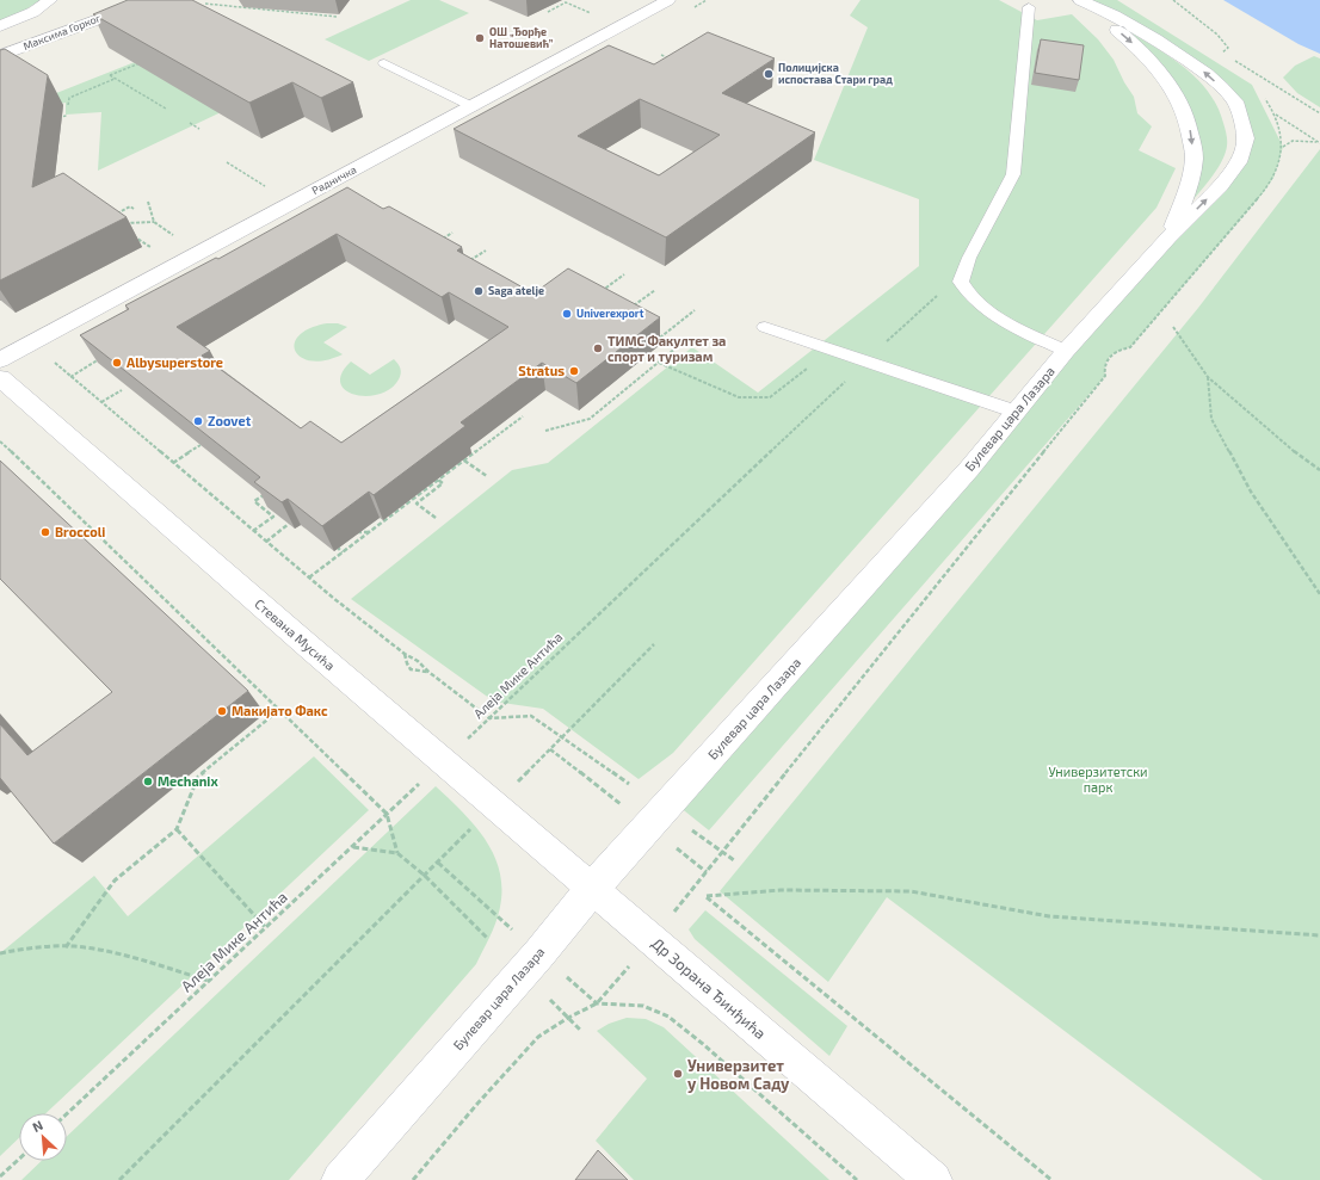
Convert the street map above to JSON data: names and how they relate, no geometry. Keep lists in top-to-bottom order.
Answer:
{
  "streets": {
    "main road": [
      "Максима Горког",
      "Радничка",
      "Булевар цара Лазара",
      "Стевана Мусића",
      "Др Зорана Ђинђића"
    ],
    "path": ["Алеја Мике Антића"]
  },
  "crossings": [
    ["Булевар цара Лазара", "Стевана Мусића"],
    ["Булевар цара Лазара", "Др Зорана Ђинђића"],
    ["Стевана Мусића", "Др Зорана Ђинђића"]
  ],
  "parks": ["Универзитетски парк"],
  "places": [
    "ОШ „Ђорђе Натошевић”",
    "Полицијска испостава Стари град",
    "Saga atelje",
    "Univerexport",
    "ТИМС Факултет за спорт и туризам",
    "Albysuperstore",
    "Stratus",
    "Zoovet",
    "Broccoli",
    "Макијато Факс",
    "Mechanix",
    "Универзитет у Новом Саду"
  ],
  "north": "top left"
}
